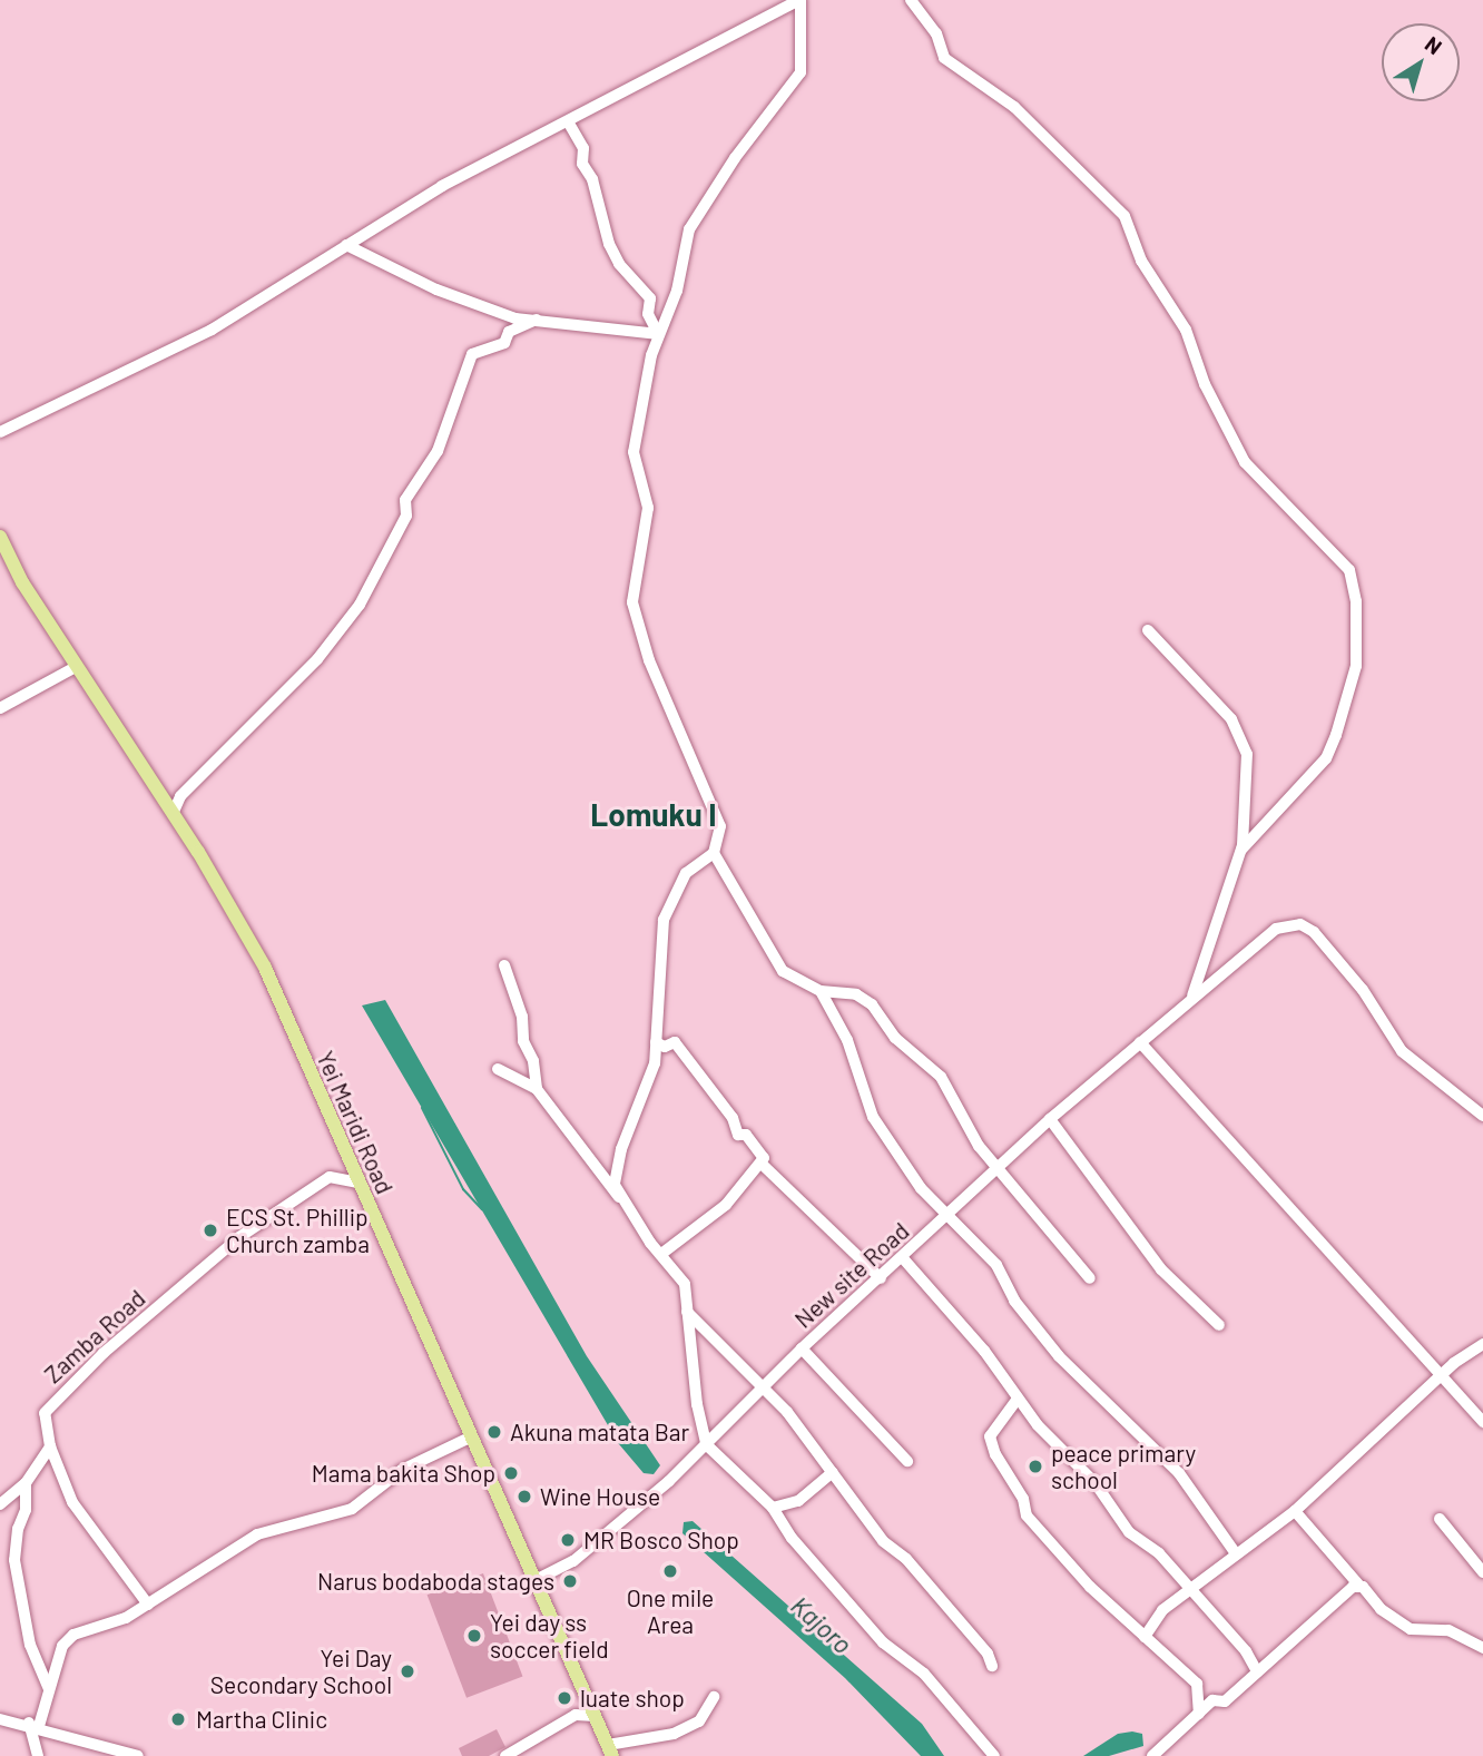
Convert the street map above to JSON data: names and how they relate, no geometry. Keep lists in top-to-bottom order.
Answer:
{
  "streets": {
    "main road": ["Yei Maridi Road"],
    "street": ["New site Road", "Zamba Road"]
  },
  "crossings": [
    ["Yei Maridi Road", "New site Road"],
    ["Yei Maridi Road", "Zamba Road"]
  ],
  "districts": ["Lomuku I"],
  "water": ["Kajoro"],
  "places": [
    "ECS St. Phillip Church zamba",
    "Akuna matata Bar",
    "peace primary school",
    "Mama bakita Shop",
    "Wine House",
    "MR Bosco Shop",
    "One mile Area",
    "Narus bodaboda stages",
    "Yei day ss soccer field",
    "Yei Day Secondary School",
    "luate shop",
    "Martha Clinic"
  ],
  "north": "top right"
}
